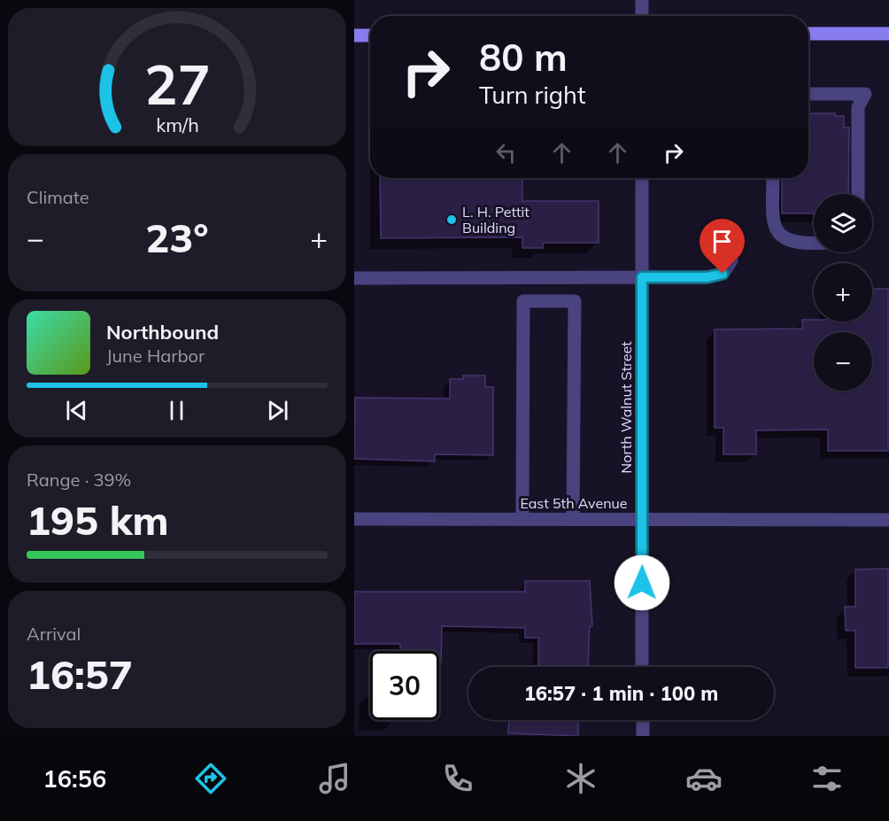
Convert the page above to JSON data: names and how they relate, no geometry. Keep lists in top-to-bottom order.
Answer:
{
  "streets": {
    "street": ["North Walnut Street", "East 5th Avenue"]
  },
  "crossings": [
    ["North Walnut Street", "East 5th Avenue"]
  ],
  "places": ["L. H. Pettit Building"],
  "page": {
    "turn": ["80 m", "Turn right"],
    "tile": [
      "Climate",
      ["Range · 39%", "195 km"],
      ["Arrival", "16:57"]
    ],
    "map_buttons": ["+", "−"],
    "heat": ["−", "23°", "+"],
    "song": ["Northbound", "June Harbor"],
    "limit": "30",
    "trip": "16:57 · 1 min · 100 m",
    "tabs": "16:56",
    "gauge": ["27", "km/h"]
  }
}
